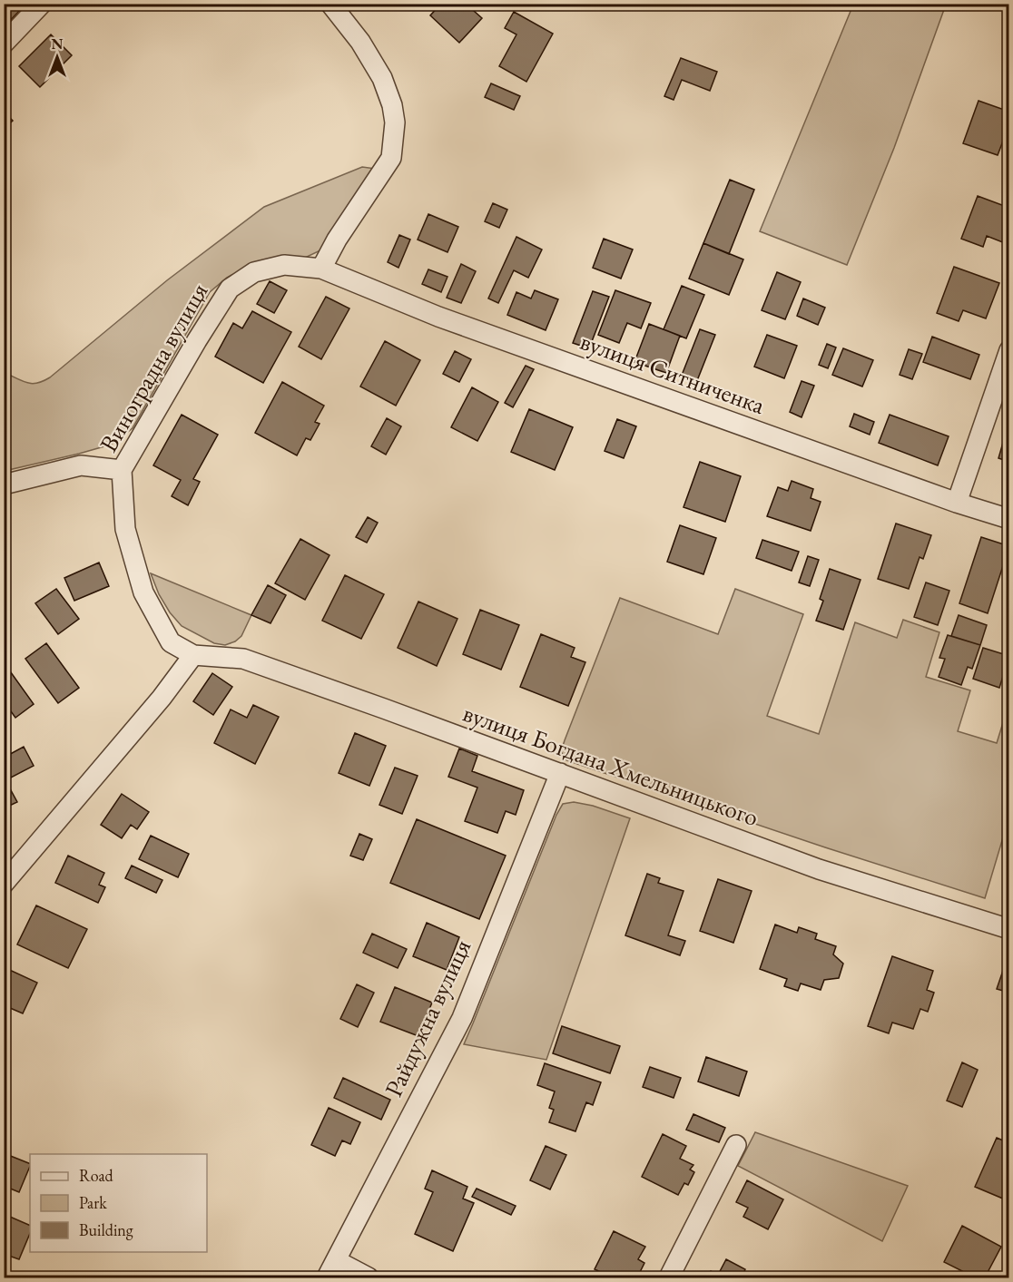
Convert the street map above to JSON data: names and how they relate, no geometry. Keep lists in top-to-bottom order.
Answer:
{
  "streets": {
    "street": [
      "Виноградна вулиця",
      "вулиця Ситниченка",
      "вулиця Богдана Хмельницького",
      "Райдужна вулиця"
    ]
  },
  "crossings": [
    ["Виноградна вулиця", "вулиця Ситниченка"],
    ["Виноградна вулиця", "вулиця Богдана Хмельницького"],
    ["вулиця Богдана Хмельницького", "Райдужна вулиця"]
  ],
  "legend": ["Road", "Park", "Building"],
  "north": "top"
}
